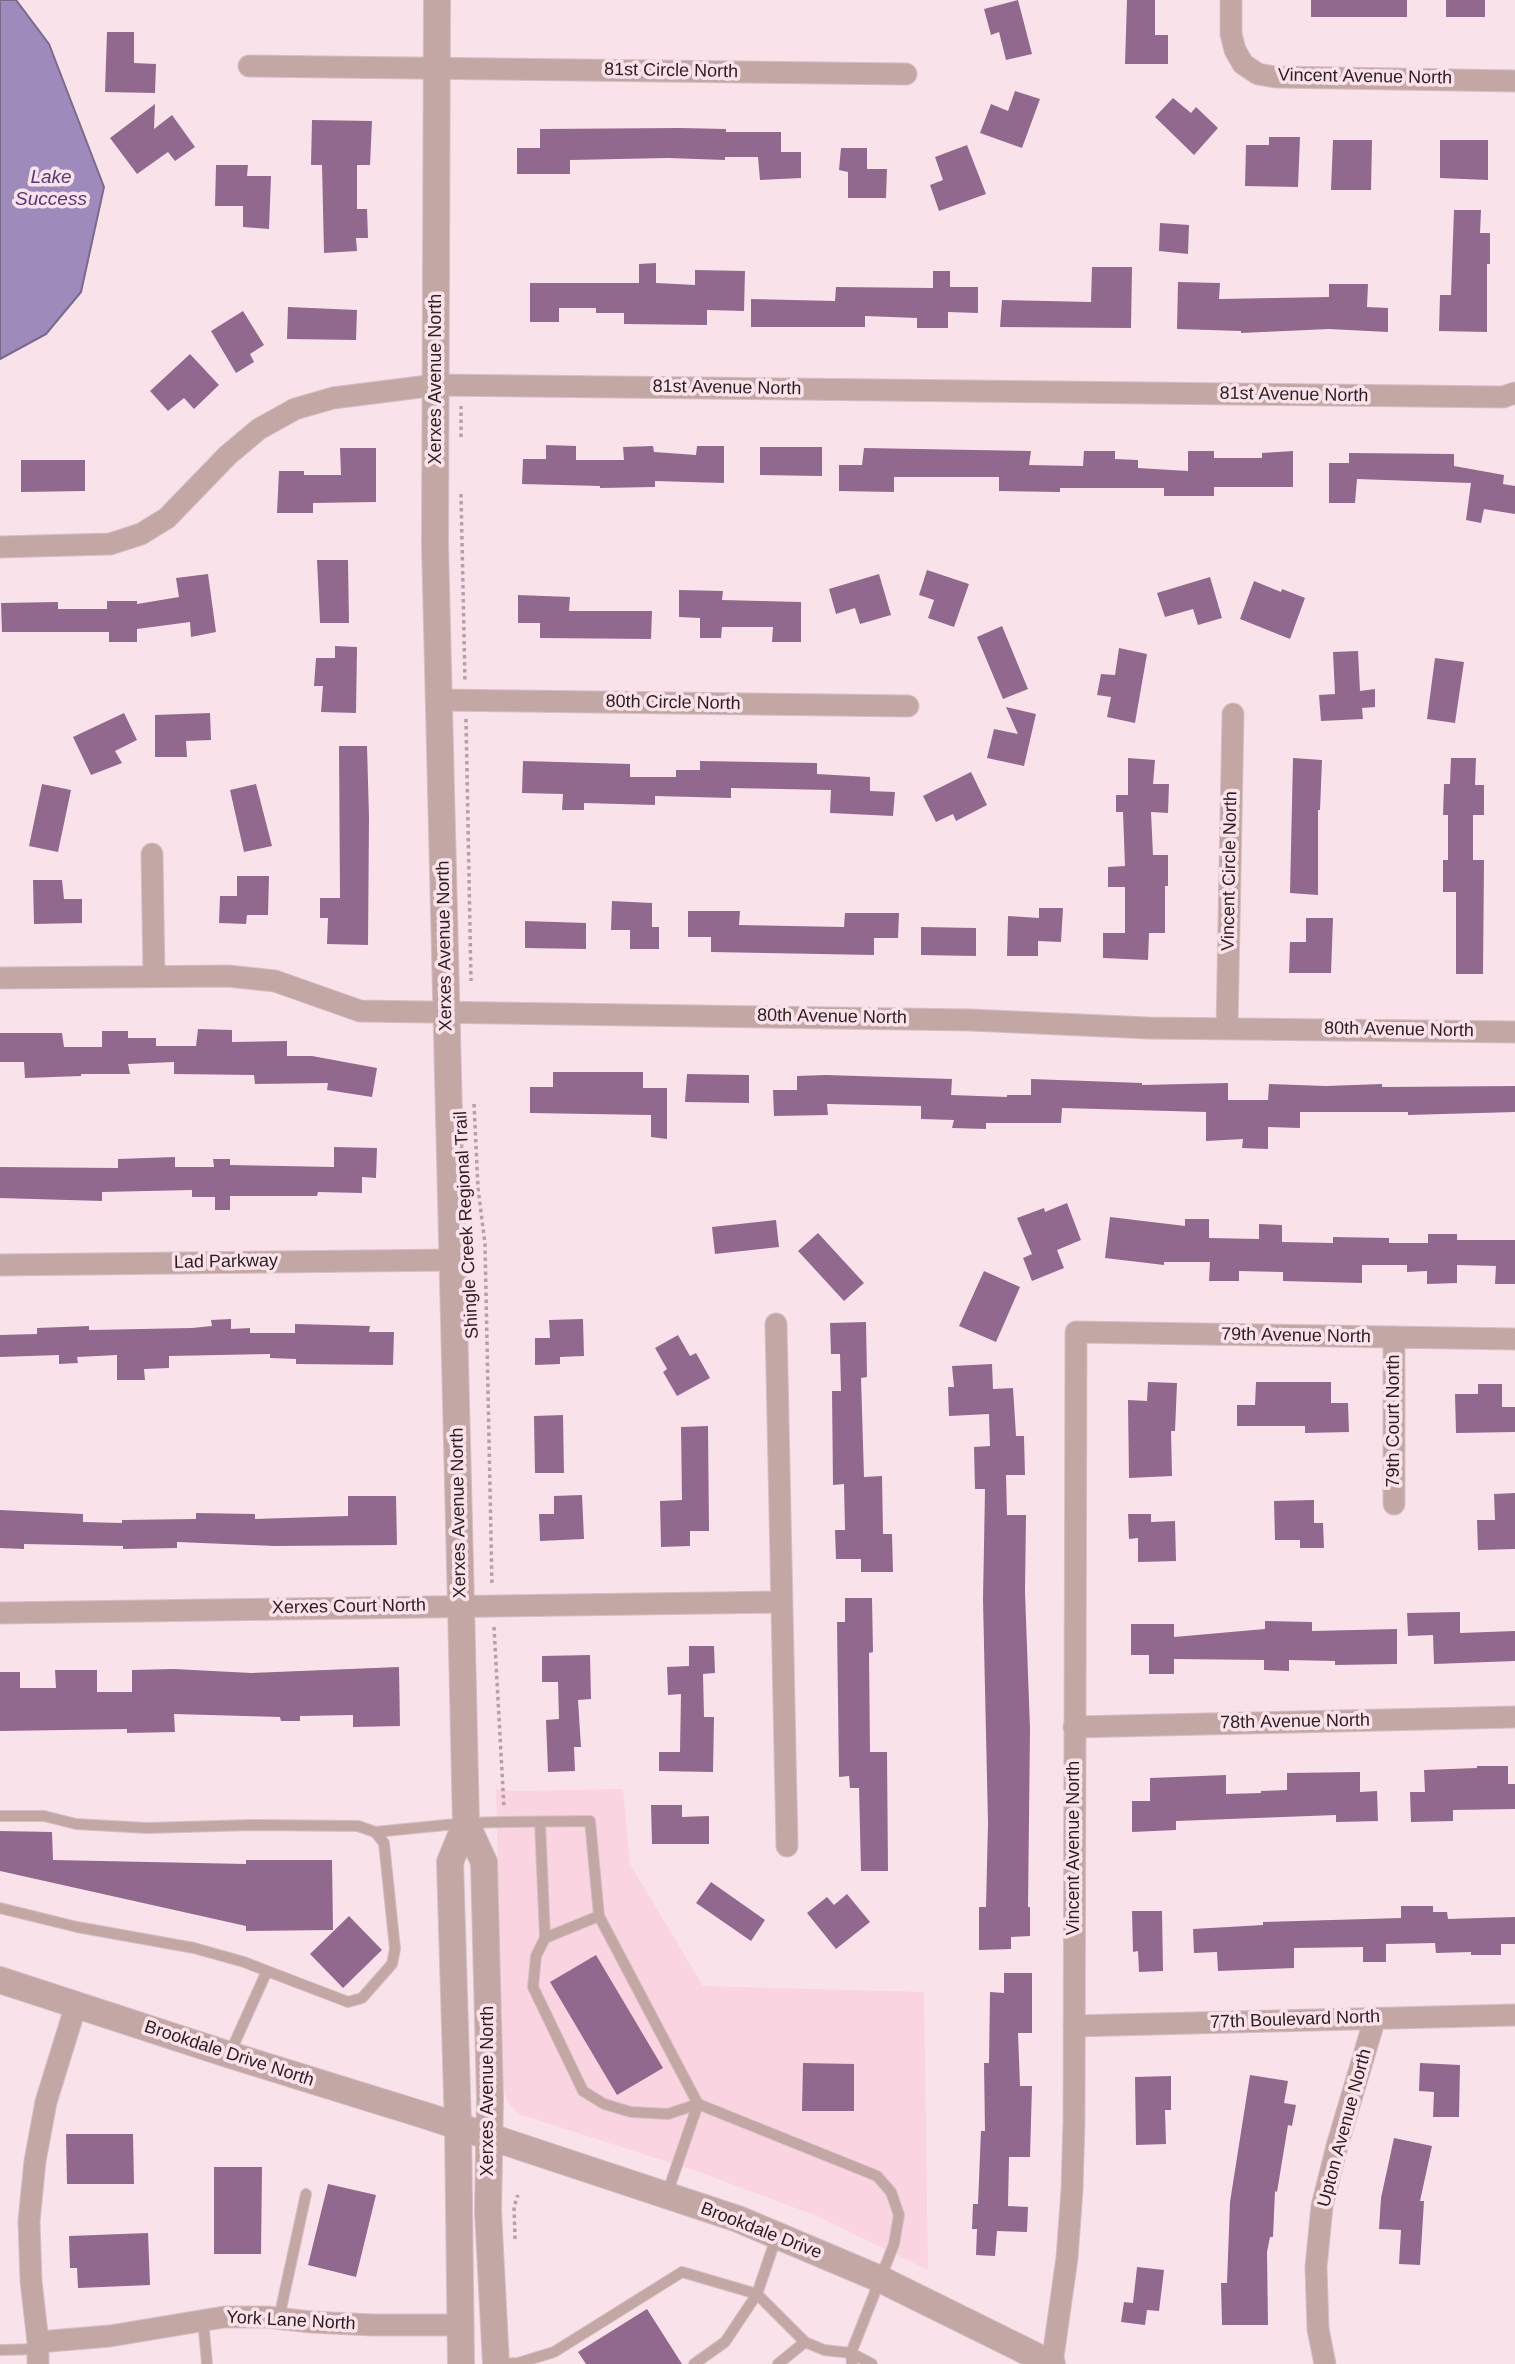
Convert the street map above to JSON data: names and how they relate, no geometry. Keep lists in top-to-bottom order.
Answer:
{
  "streets": {
    "street": [
      "81st Circle North",
      "Vincent Avenue North",
      "Xerxes Avenue North",
      "81st Avenue North",
      "80th Circle North",
      "Vincent Circle North",
      "80th Avenue North",
      "Lad Parkway",
      "79th Avenue North",
      "79th Court North",
      "Xerxes Court North",
      "78th Avenue North",
      "77th Boulevard North",
      "Brookdale Drive North",
      "Upton Avenue North",
      "Brookdale Drive",
      "York Lane North"
    ],
    "path": ["Shingle Creek Regional Trail"]
  },
  "crossings": [
    ["81st Circle North", "Xerxes Avenue North"],
    ["Vincent Avenue North", "79th Avenue North"],
    ["Vincent Avenue North", "78th Avenue North"],
    ["Vincent Avenue North", "77th Boulevard North"],
    ["Vincent Avenue North", "Brookdale Drive"],
    ["Xerxes Avenue North", "81st Avenue North"],
    ["Xerxes Avenue North", "80th Circle North"],
    ["Xerxes Avenue North", "80th Avenue North"],
    ["Xerxes Avenue North", "Lad Parkway"],
    ["Xerxes Avenue North", "Xerxes Court North"],
    ["Xerxes Avenue North", "Brookdale Drive North"],
    ["Xerxes Avenue North", "Brookdale Drive"],
    ["Xerxes Avenue North", "York Lane North"],
    ["Vincent Circle North", "80th Avenue North"],
    ["79th Avenue North", "79th Court North"],
    ["77th Boulevard North", "Upton Avenue North"],
    ["Brookdale Drive North", "Brookdale Drive"]
  ],
  "water": ["Lake Success"]
}
